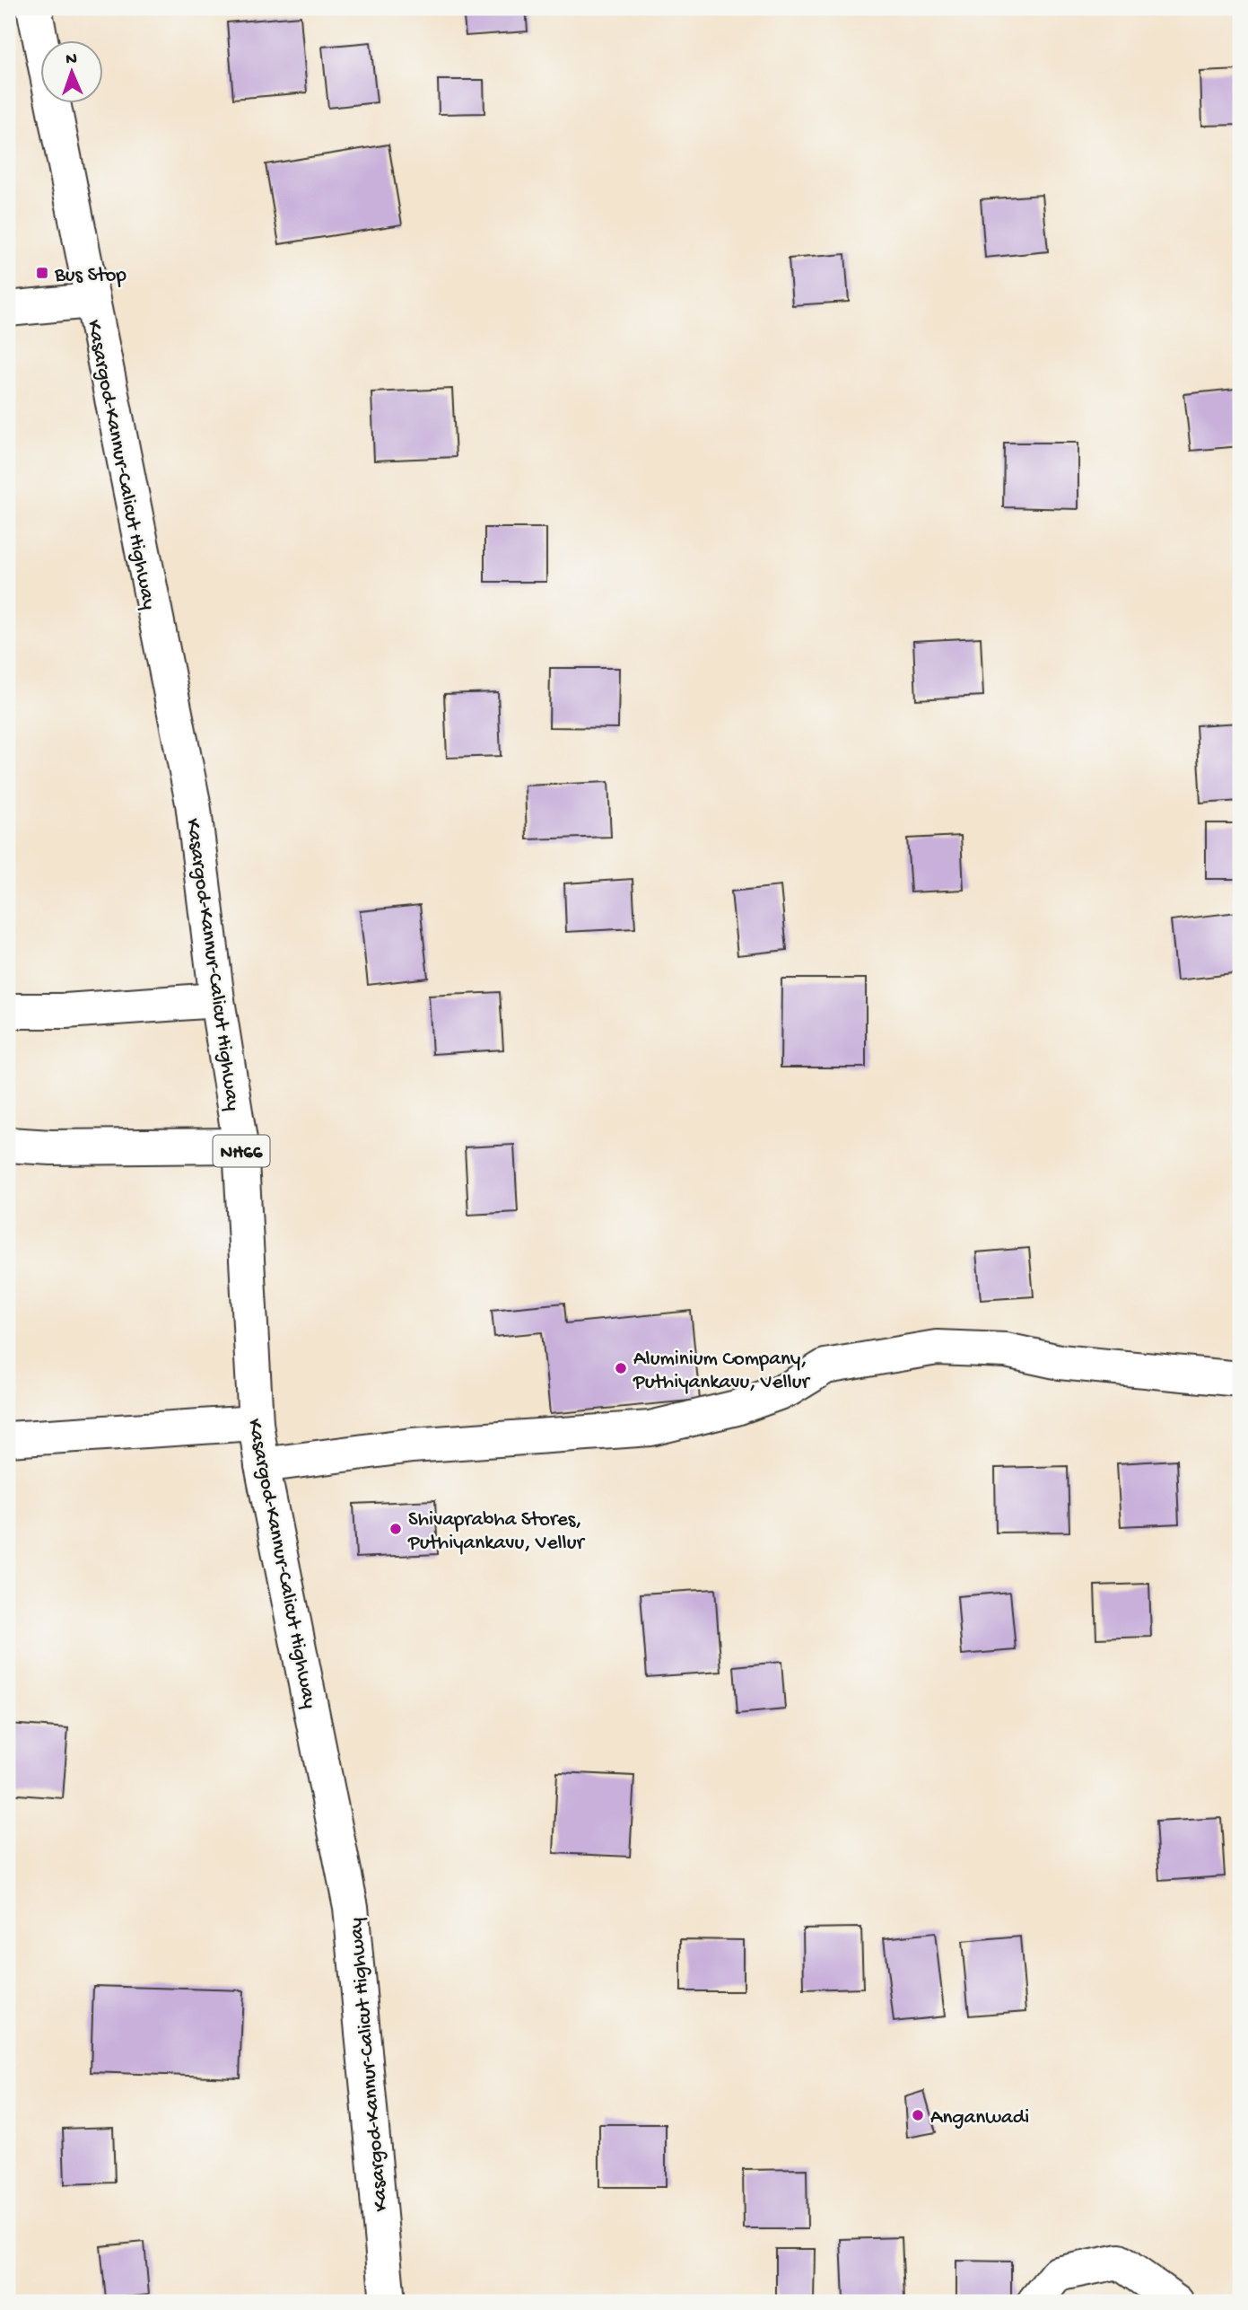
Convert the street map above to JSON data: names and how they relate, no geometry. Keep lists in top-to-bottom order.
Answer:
{
  "streets": {
    "main road": ["Kasargod-Kannur-Calicut Highway", "NH66"]
  },
  "places": {
    "transit": ["Bus Stop"],
    "other": ["Aluminium Company, Puthiyankavu, Vellur", "Shivaprabha Stores, Puthiyankavu, Vellur", "Anganwadi"]
  },
  "north": "top"
}
